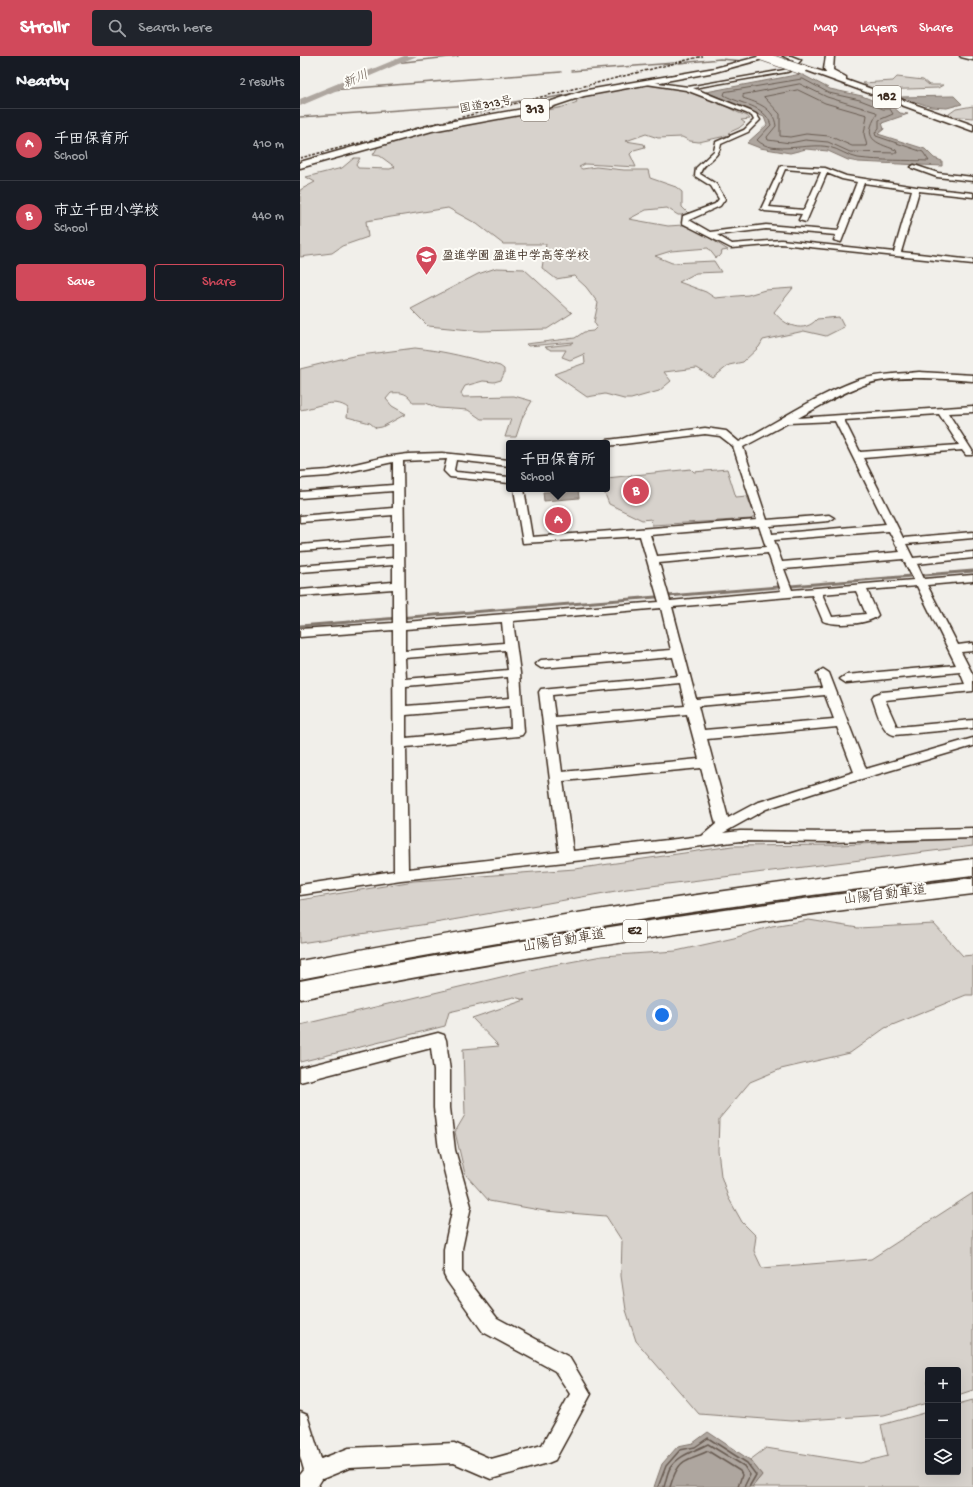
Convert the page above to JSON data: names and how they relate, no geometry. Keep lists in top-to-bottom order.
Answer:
{
  "streets": {
    "highway": [
      "182",
      "国道313号",
      "313",
      "山陽自動車道",
      "E2"
    ]
  },
  "crossings": [
    ["182", "国道313号"]
  ],
  "water": ["新川"],
  "places": {
    "school or university": ["盈進学園 盈進中学高等学校"]
  },
  "page": {
    "header": "Strollr",
    "search": "Search here",
    "nav": ["Map", "Layers", "Share"],
    "heading": ["Nearby", "2 results"],
    "list": [
      {
        "mark": "A",
        "name": "千田保育所",
        "note": "School",
        "value": "410 m"
      },
      {
        "mark": "B",
        "name": "市立千田小学校",
        "note": "School",
        "value": "440 m"
      }
    ],
    "buttons": ["Save", "Share"],
    "popup": ["千田保育所", "School"],
    "pins": ["B", "A"],
    "map_buttons": ["+", "−"]
  }
}
